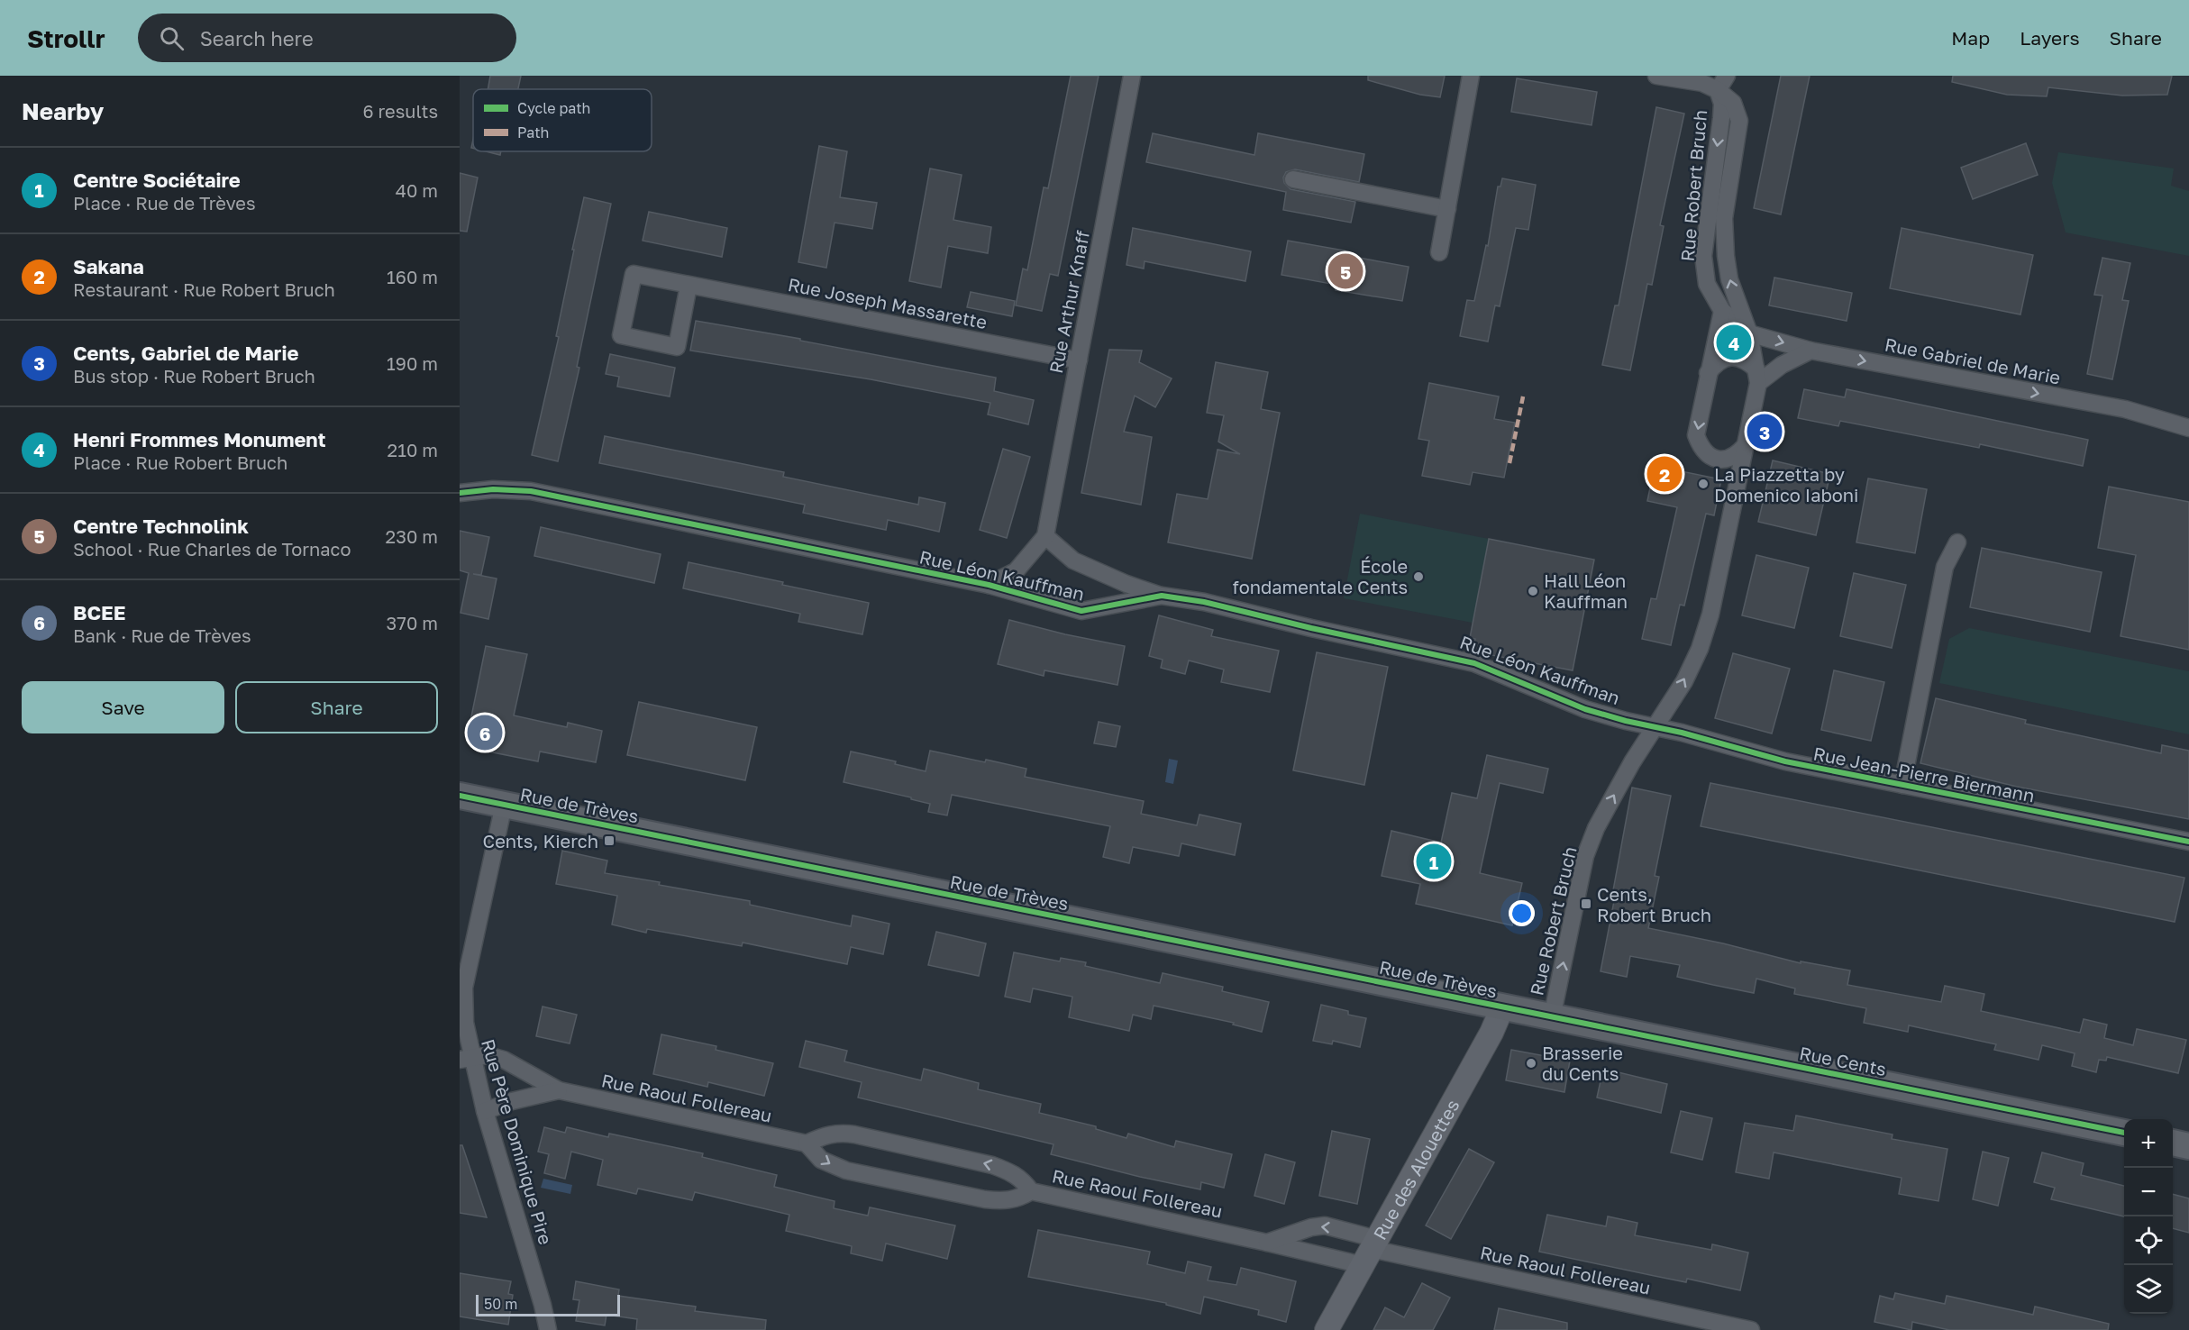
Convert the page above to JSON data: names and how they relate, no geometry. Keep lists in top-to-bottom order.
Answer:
{
  "streets": {
    "main road": ["Rue de Trèves", "Rue Cents", "Rue des Alouettes"],
    "street": [
      "Rue Robert Bruch",
      "Rue Arthur Knaff",
      "Rue Joseph Massarette",
      "Rue Gabriel de Marie",
      "Rue Léon Kauffman",
      "Rue Jean-Pierre Biermann",
      "Rue Raoul Follereau",
      "Rue Père Dominique Pire"
    ]
  },
  "crossings": [
    ["Rue Robert Bruch", "Rue Gabriel de Marie"],
    ["Rue Robert Bruch", "Rue Léon Kauffman"],
    ["Rue Robert Bruch", "Rue Jean-Pierre Biermann"],
    ["Rue Robert Bruch", "Rue de Trèves"],
    ["Rue Robert Bruch", "Rue Cents"],
    ["Rue Arthur Knaff", "Rue Joseph Massarette"],
    ["Rue Arthur Knaff", "Rue Léon Kauffman"],
    ["Rue Léon Kauffman", "Rue Jean-Pierre Biermann"],
    ["Rue de Trèves", "Rue Cents"],
    ["Rue de Trèves", "Rue Père Dominique Pire"],
    ["Rue de Trèves", "Rue des Alouettes"],
    ["Rue Raoul Follereau", "Rue Père Dominique Pire"],
    ["Rue Raoul Follereau", "Rue des Alouettes"]
  ],
  "one_way": ["Rue Gabriel de Marie"],
  "places": {
    "other": [
      "La Piazzetta by Domenico Iaboni",
      "École fondamentale Cents",
      "Hall Léon Kauffman",
      "Brasserie du Cents"
    ],
    "transit": ["Cents, Kierch", "Cents, Robert Bruch"]
  },
  "legend": ["Cycle path", "Path"],
  "scale_bar": "50 m",
  "page": {
    "header": "Strollr",
    "search": "Search here",
    "nav": ["Map", "Layers", "Share"],
    "heading": ["Nearby", "6 results"],
    "list": [
      {
        "mark": "1",
        "name": "Centre Sociétaire",
        "note": "Place · Rue de Trèves",
        "value": "40 m"
      },
      {
        "mark": "2",
        "name": "Sakana",
        "note": "Restaurant · Rue Robert Bruch",
        "value": "160 m"
      },
      {
        "mark": "3",
        "name": "Cents, Gabriel de Marie",
        "note": "Bus stop · Rue Robert Bruch",
        "value": "190 m"
      },
      {
        "mark": "4",
        "name": "Henri Frommes Monument",
        "note": "Place · Rue Robert Bruch",
        "value": "210 m"
      },
      {
        "mark": "5",
        "name": "Centre Technolink",
        "note": "School · Rue Charles de Tornaco",
        "value": "230 m"
      },
      {
        "mark": "6",
        "name": "BCEE",
        "note": "Bank · Rue de Trèves",
        "value": "370 m"
      }
    ],
    "pins": [
      "5",
      "4",
      "3",
      "2",
      "6",
      "1"
    ],
    "buttons": ["Save", "Share"],
    "map_buttons": ["+", "−"],
    "scale": "50 m"
  }
}
